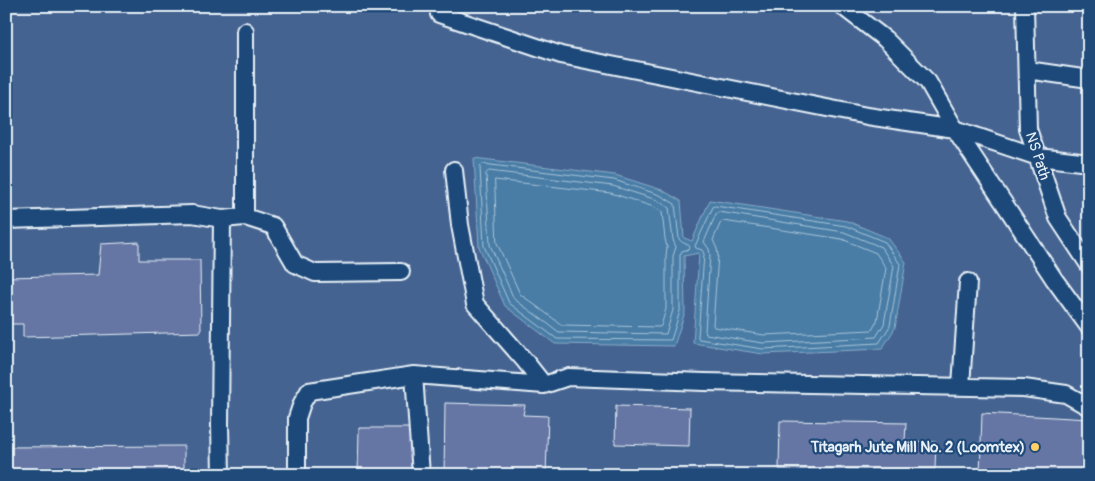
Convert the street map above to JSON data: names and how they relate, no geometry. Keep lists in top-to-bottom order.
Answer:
{
  "streets": {
    "street": ["NS Path"]
  },
  "places": ["Titagarh Jute Mill No. 2 (Loomtex)"]
}
